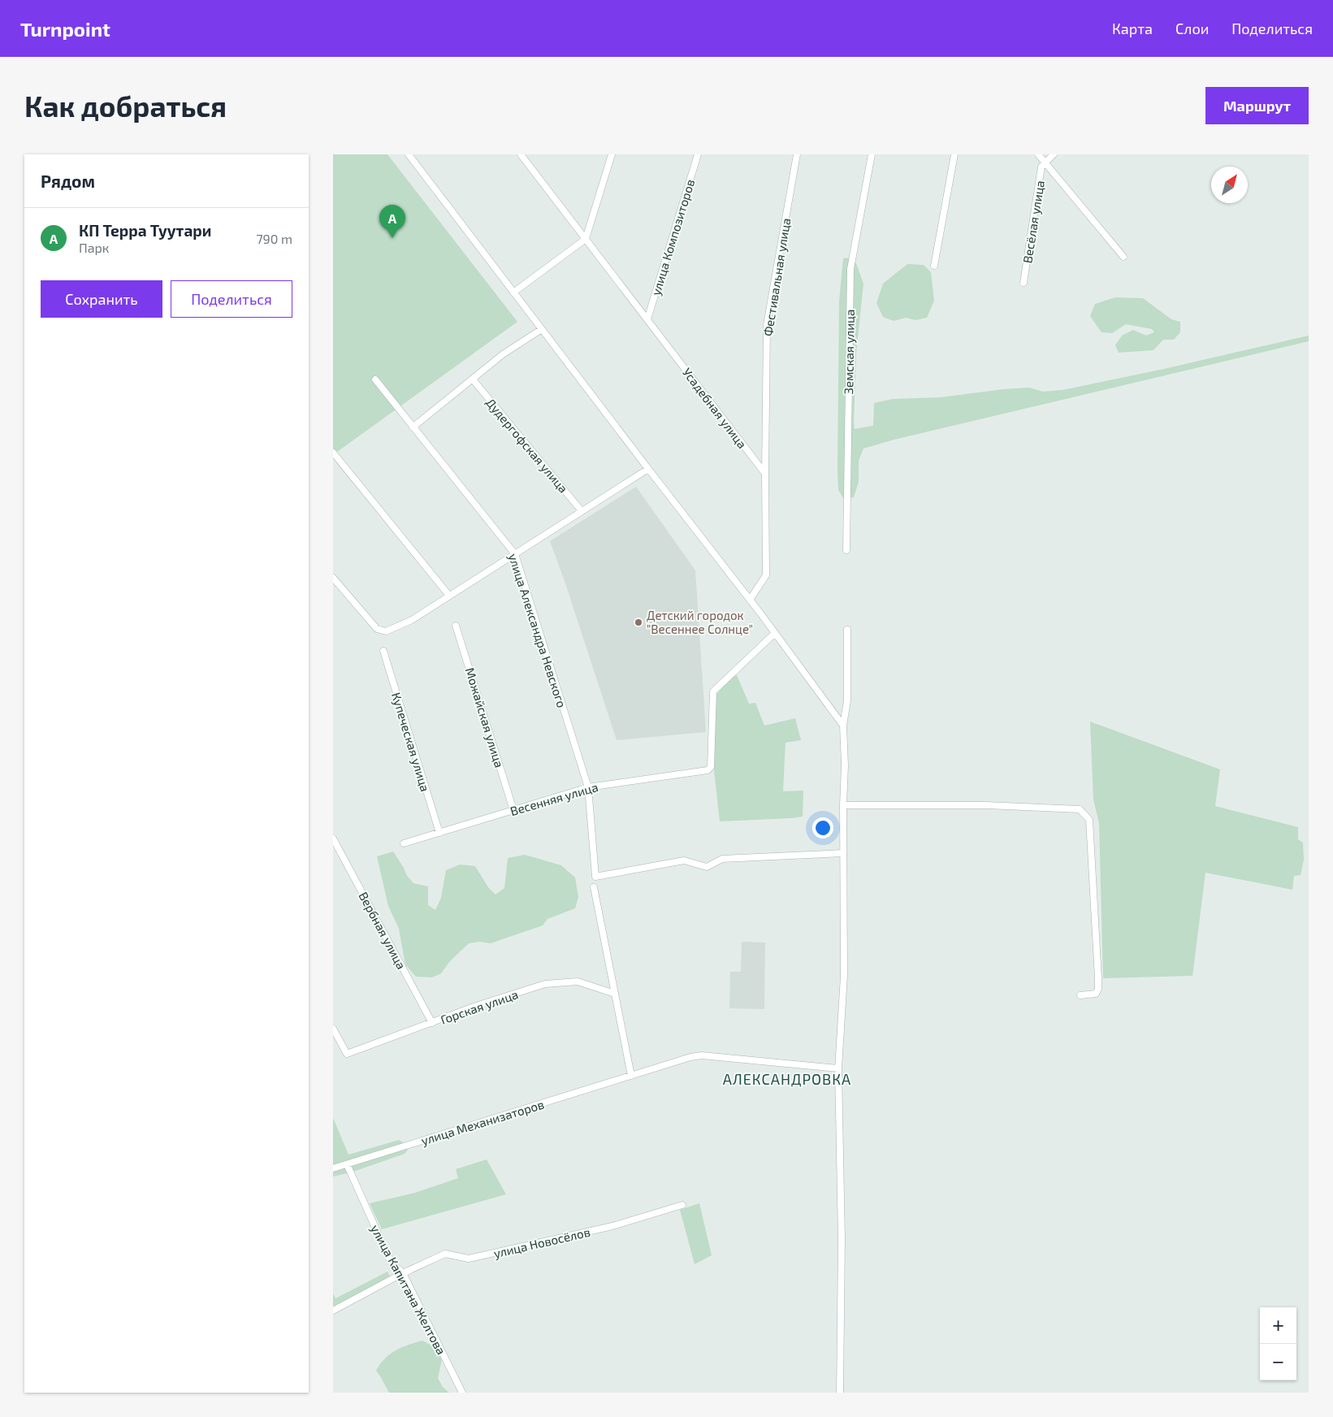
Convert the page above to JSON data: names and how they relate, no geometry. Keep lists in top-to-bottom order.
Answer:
{
  "streets": {
    "street": [
      "Весёлая улица",
      "улица Композиторов",
      "Фестивальная улица",
      "Земская улица",
      "Усадебная улица",
      "Дудергофская улица",
      "улица Александра Невского",
      "Можайская улица",
      "Купеческая улица",
      "Весенняя улица",
      "Вербная улица",
      "Горская улица",
      "улица Механизаторов",
      "улица Новосёлов",
      "улица Капитана Желтова"
    ]
  },
  "crossings": [
    ["улица Композиторов", "Усадебная улица"],
    ["Фестивальная улица", "Усадебная улица"],
    ["улица Александра Невского", "Весенняя улица"],
    ["Можайская улица", "Весенняя улица"],
    ["Купеческая улица", "Весенняя улица"],
    ["Вербная улица", "Горская улица"],
    ["улица Механизаторов", "улица Капитана Желтова"],
    ["улица Новосёлов", "улица Капитана Желтова"]
  ],
  "districts": ["АЛЕКСАНДРОВКА"],
  "places": ["Детский городок \"Весеннее Солнце\""],
  "north": "top right",
  "page": {
    "header": "Turnpoint",
    "nav": ["Карта", "Слои", "Поделиться"],
    "buttons": [
      "Маршрут",
      ["Сохранить", "Поделиться"]
    ],
    "title": "Как добраться",
    "heading": "Рядом",
    "pins": "A",
    "list": [
      {
        "mark": "A",
        "name": "КП Терра Туутари",
        "note": "Парк",
        "value": "790 m"
      }
    ],
    "map_buttons": ["+", "−"]
  }
}
